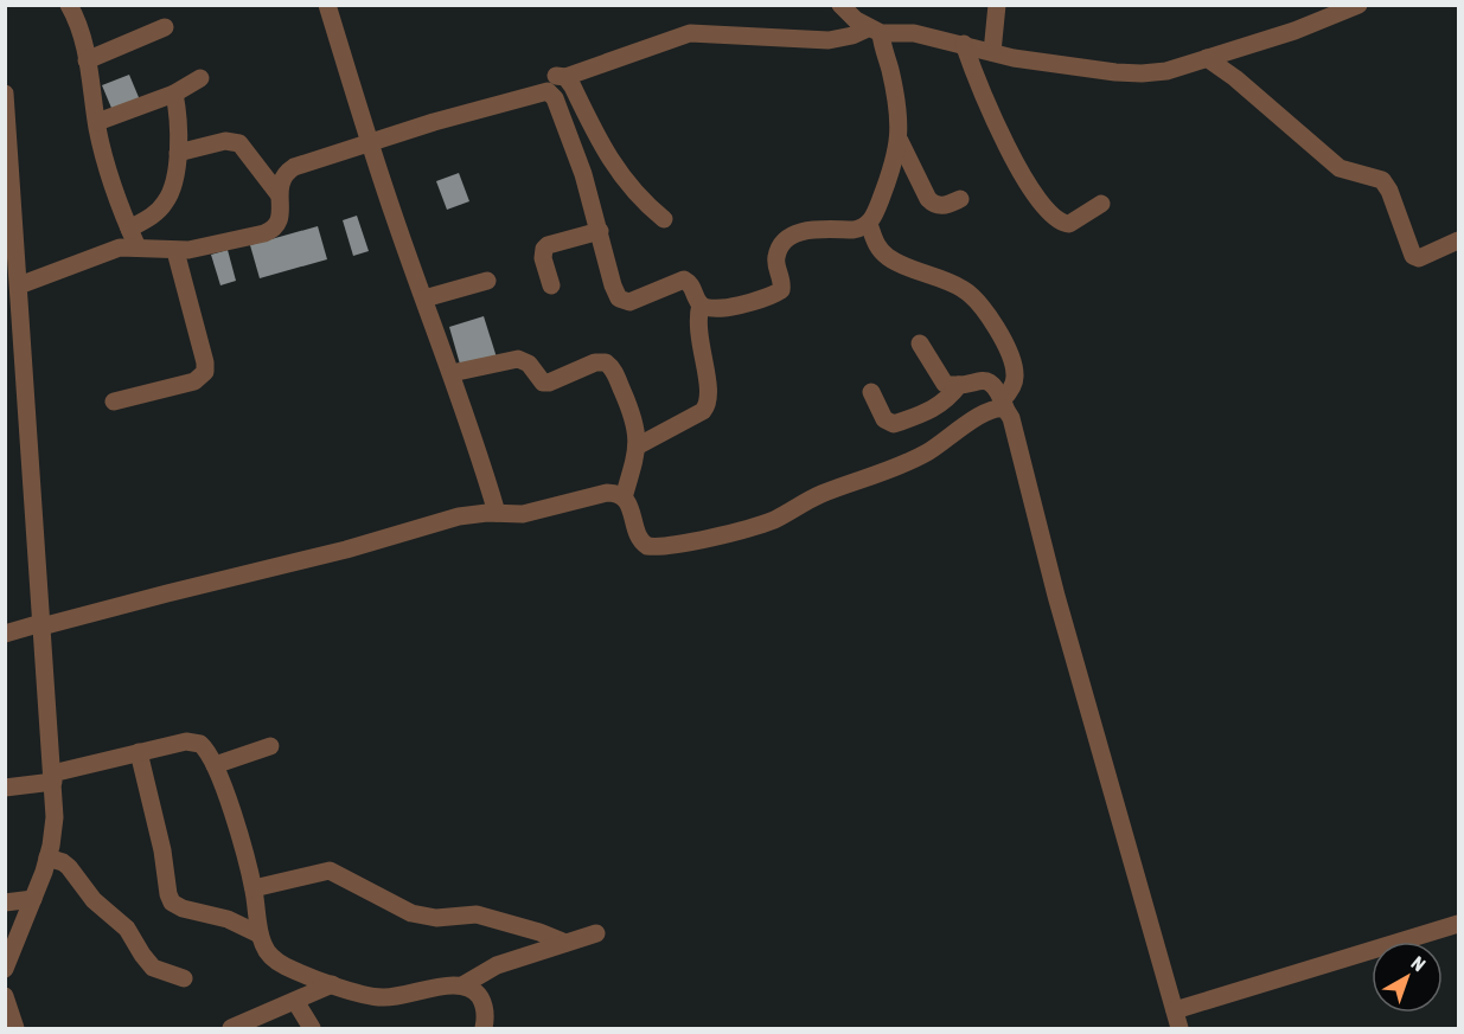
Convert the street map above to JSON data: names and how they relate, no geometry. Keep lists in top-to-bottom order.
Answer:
{
  "north": "top right"
}
